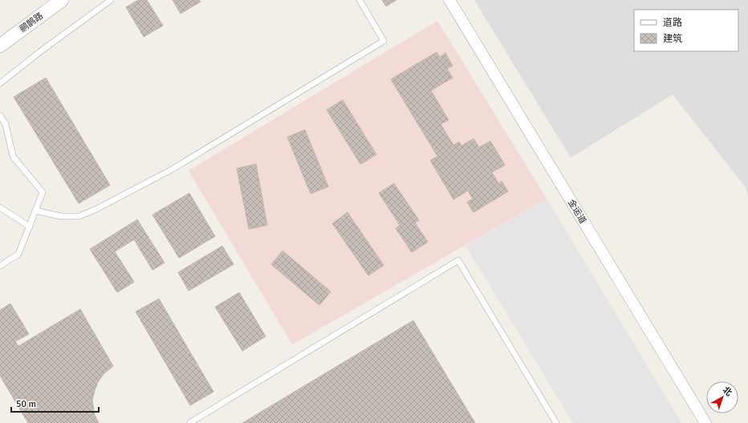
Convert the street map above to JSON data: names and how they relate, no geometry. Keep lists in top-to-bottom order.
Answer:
{
  "streets": {
    "street": ["鹂鹊路", "金运道"]
  },
  "legend": ["道路", "建筑"],
  "scale_bar": "50 m",
  "north": "top right"
}
